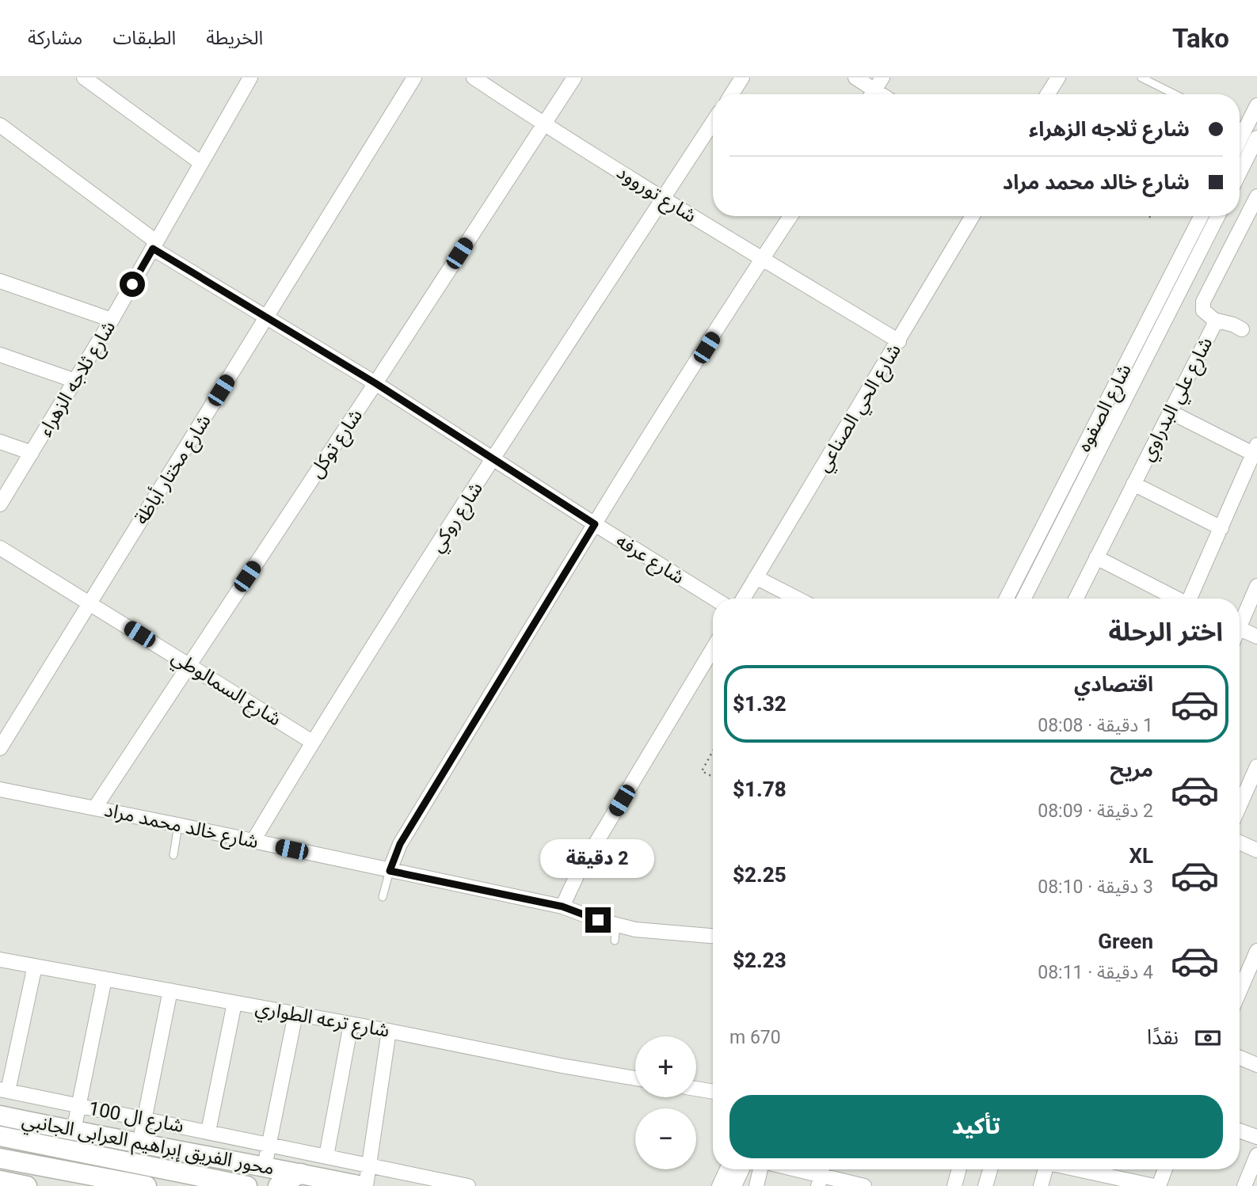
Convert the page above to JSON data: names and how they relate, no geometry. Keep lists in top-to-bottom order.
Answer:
{
  "streets": {
    "main road": ["محور الفريق إبراهيم العرابى الجانبي"],
    "street": [
      "شارع توروود",
      "شارع ثلاجه الزهراء",
      "شارع علي البدراوي",
      "شارع الحي الصناعي",
      "شارع الصفوه",
      "شارع توكل",
      "شارع مختار أباظة",
      "شارع روكي",
      "شارع عرفه",
      "شارع السمالوطي",
      "شارع خالد محمد مراد",
      "شارع ترعه الطواري",
      "شارع ال 100"
    ]
  },
  "crossings": [
    ["شارع توروود", "شارع الحي الصناعي"],
    ["شارع توروود", "شارع توكل"],
    ["شارع توروود", "شارع روكي"],
    ["شارع ثلاجه الزهراء", "شارع عرفه"],
    ["شارع توكل", "شارع عرفه"],
    ["شارع توكل", "شارع السمالوطي"],
    ["شارع توكل", "شارع خالد محمد مراد"],
    ["شارع مختار أباظة", "شارع عرفه"],
    ["شارع مختار أباظة", "شارع السمالوطي"],
    ["شارع روكي", "شارع عرفه"],
    ["شارع روكي", "شارع السمالوطي"],
    ["شارع روكي", "شارع خالد محمد مراد"]
  ],
  "page": {
    "header": "Tako",
    "nav": ["الخريطة", "الطبقات", "مشاركة"],
    "banner": ["شارع ثلاجه الزهراء", "شارع خالد محمد مراد"],
    "heading": "اختر الرحلة",
    "list": [
      {
        "name": "اقتصادي",
        "note": "1 دقيقة · 08:08",
        "value": "$1.32"
      },
      {
        "name": "مريح",
        "note": "2 دقيقة · 08:09",
        "value": "$1.78"
      },
      {
        "name": "XL",
        "note": "3 دقيقة · 08:10",
        "value": "$2.25"
      },
      {
        "name": "Green",
        "note": "4 دقيقة · 08:11",
        "value": "$2.23"
      }
    ],
    "bubble": "2 دقيقة",
    "pay": ["نقدًا", "670 m"],
    "map_buttons": ["+", "−"],
    "buttons": "تأكيد"
  }
}
